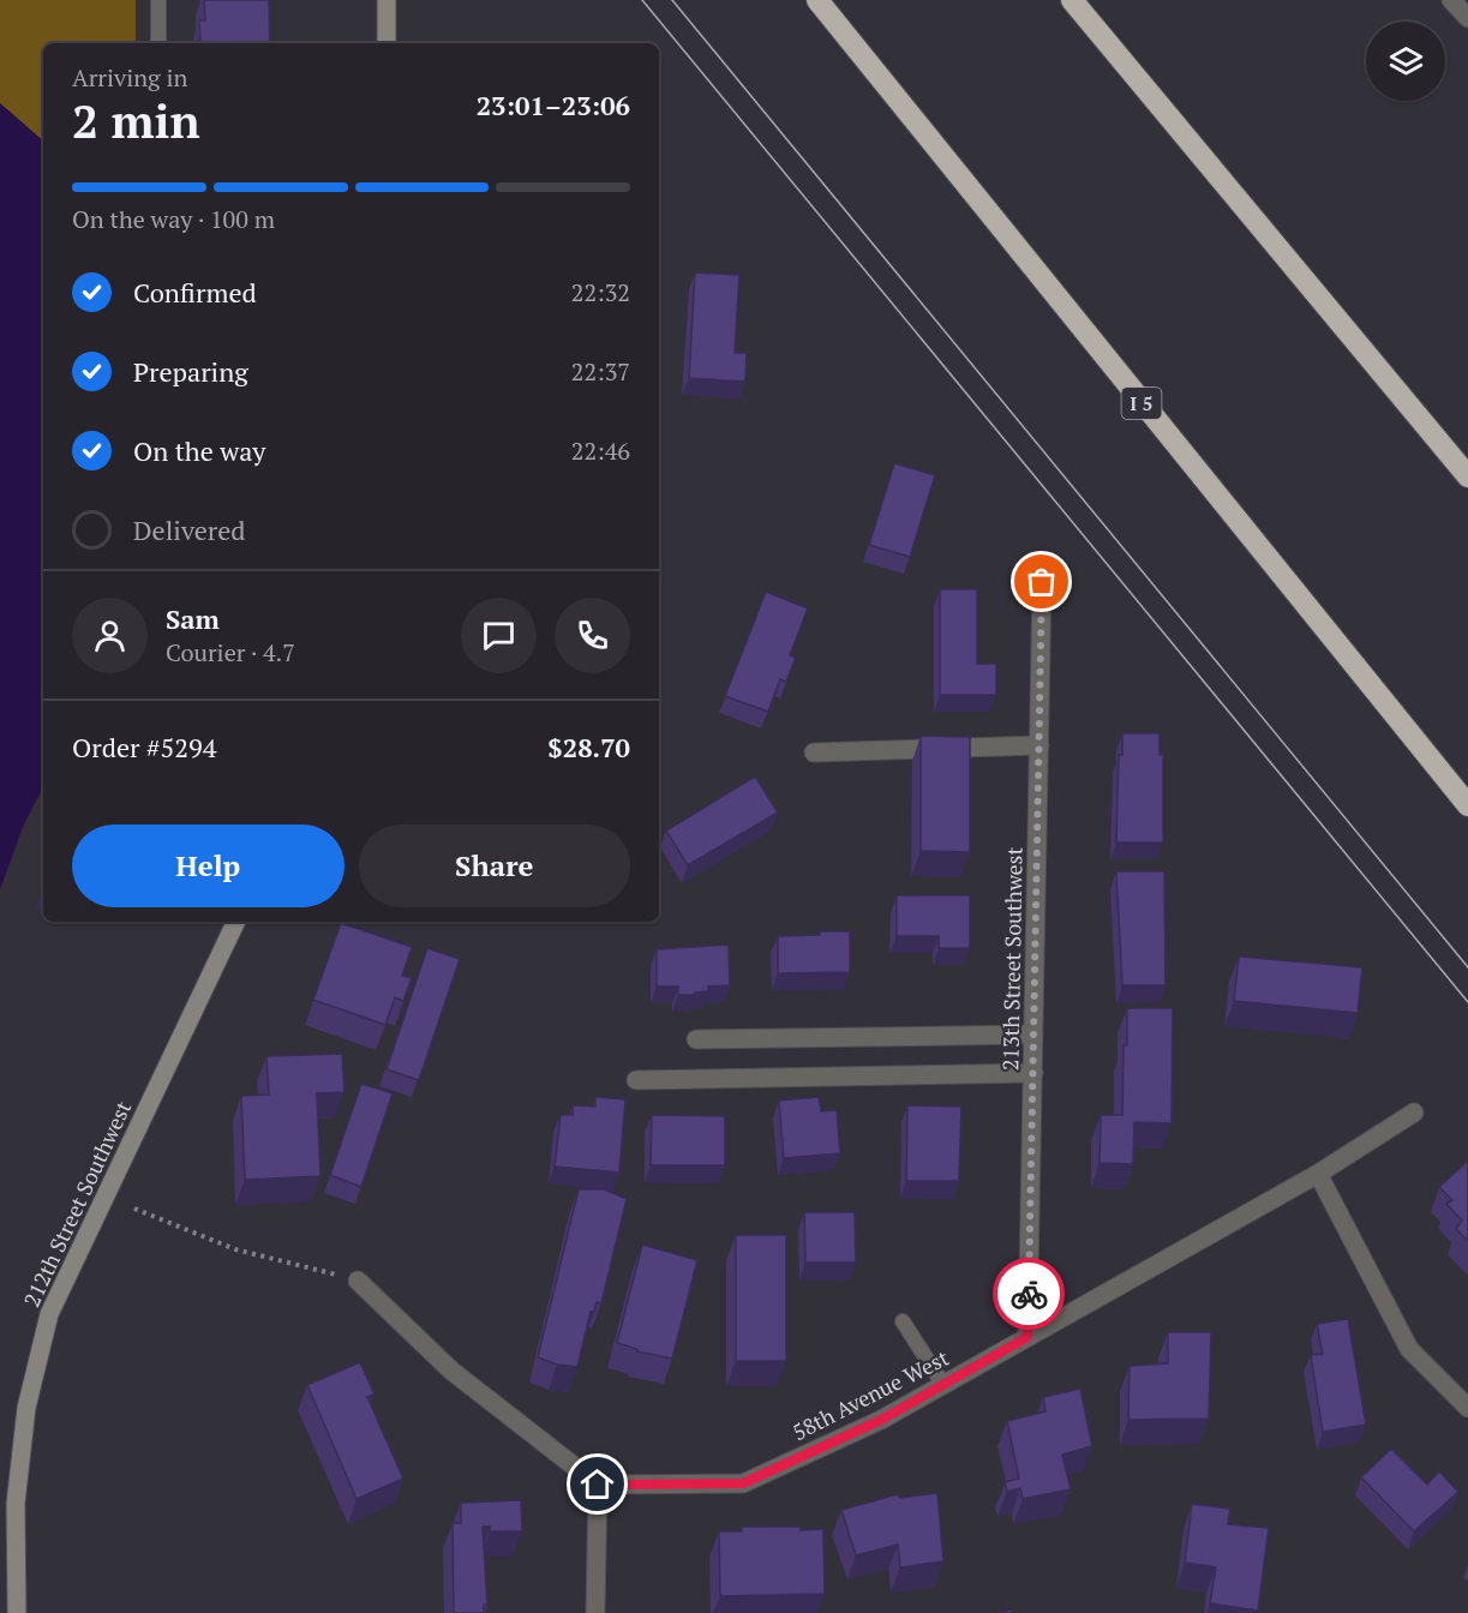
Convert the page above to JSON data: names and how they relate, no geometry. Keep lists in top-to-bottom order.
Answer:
{
  "streets": {
    "highway": ["I 5"],
    "main road": ["212th Street Southwest"],
    "street": ["213th Street Southwest", "58th Avenue West"]
  },
  "crossings": [
    ["213th Street Southwest", "58th Avenue West"]
  ],
  "page": {
    "heading": ["2 min", "Arriving in", "23:01–23:06"],
    "panel": [
      "Sam",
      "Courier · 4.7",
      "Order #5294",
      "$28.70"
    ],
    "bar": "On the way · 100 m",
    "list": [
      ["Confirmed", "22:32"],
      ["Preparing", "22:37"],
      ["On the way", "22:46"],
      "Delivered"
    ],
    "buttons": ["Help", "Share"]
  }
}
